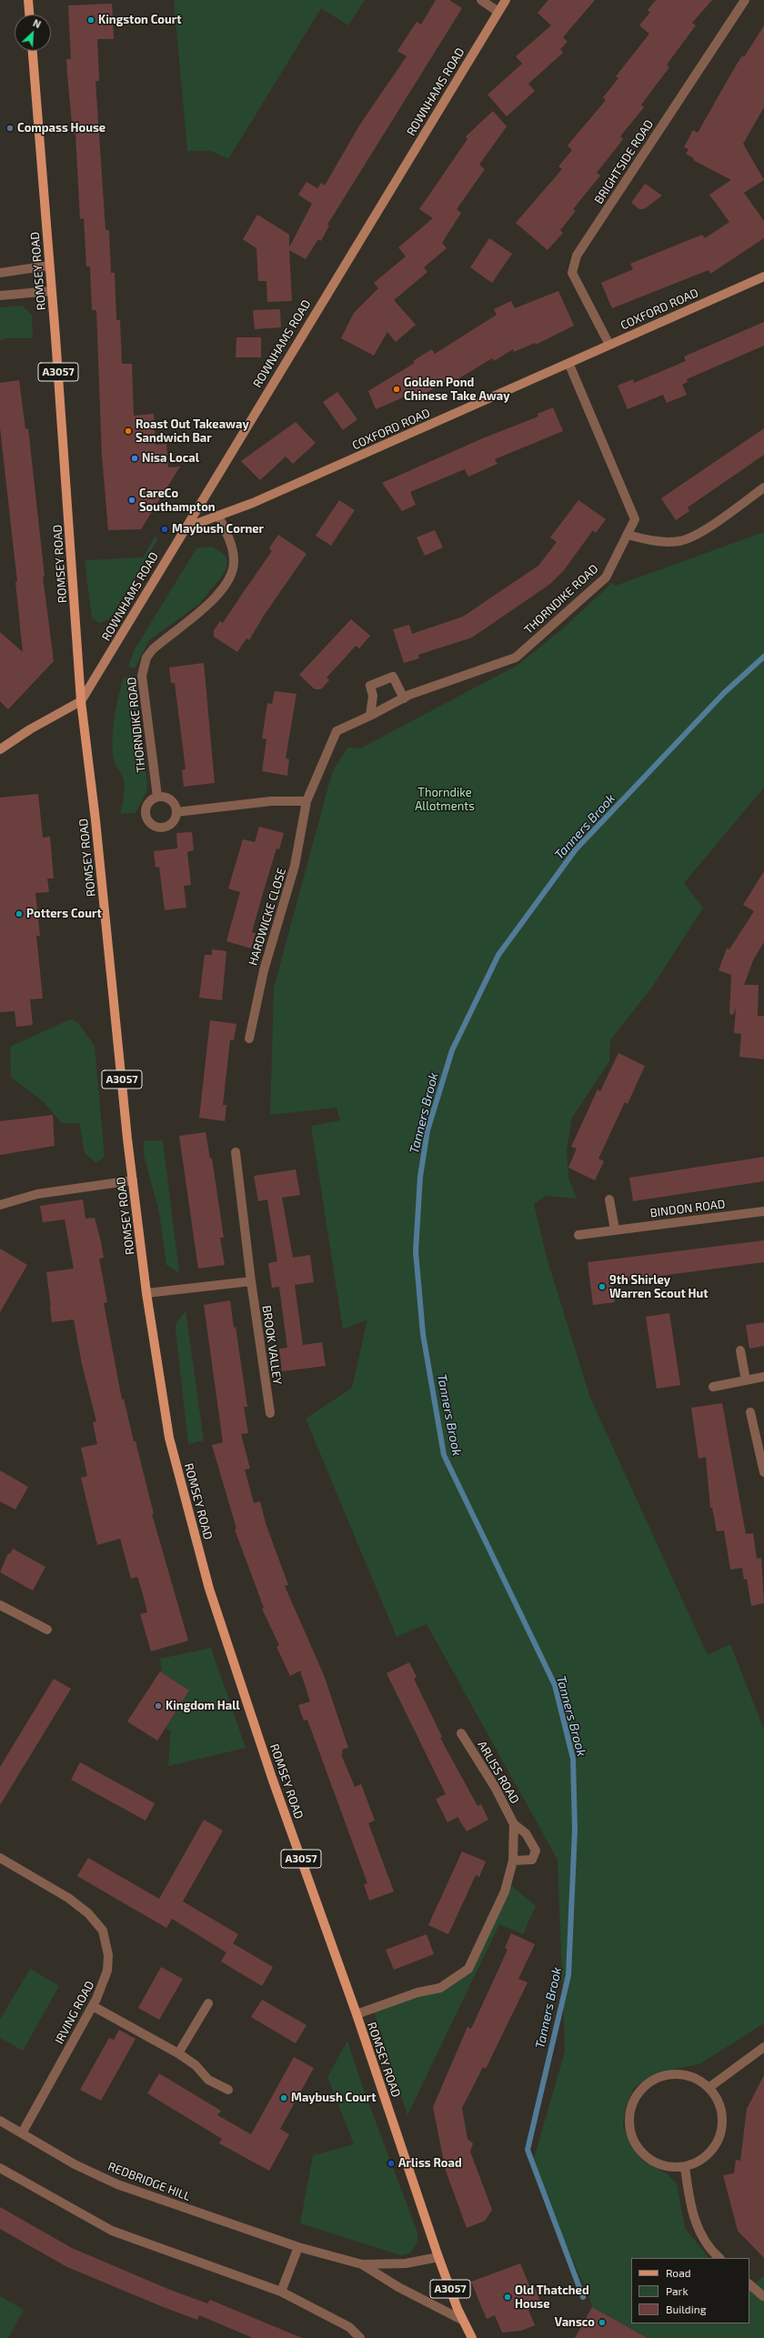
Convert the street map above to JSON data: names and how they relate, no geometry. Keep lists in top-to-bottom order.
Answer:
{
  "streets": {
    "main road": ["ROMSEY ROAD", "A3057"],
    "street": [
      "ROWNHAMS ROAD",
      "BRIGHTSIDE ROAD",
      "COXFORD ROAD",
      "THORNDIKE ROAD",
      "HARDWICKE CLOSE",
      "BINDON ROAD",
      "BROOK VALLEY",
      "ARLISS ROAD",
      "IRVING ROAD",
      "REDBRIDGE HILL"
    ]
  },
  "crossings": [
    ["ROWNHAMS ROAD", "ROMSEY ROAD"],
    ["ROWNHAMS ROAD", "COXFORD ROAD"],
    ["BRIGHTSIDE ROAD", "COXFORD ROAD"],
    ["ROMSEY ROAD", "REDBRIDGE HILL"],
    ["COXFORD ROAD", "THORNDIKE ROAD"],
    ["THORNDIKE ROAD", "HARDWICKE CLOSE"],
    ["IRVING ROAD", "REDBRIDGE HILL"]
  ],
  "water": ["Tanners Brook"],
  "parks": ["Thorndike Allotments"],
  "places": [
    "Kingston Court",
    "Compass House",
    "Golden Pond Chinese Take Away",
    "Roast Out Takeaway Sandwich Bar",
    "Nisa Local",
    "CareCo Southampton",
    "Maybush Corner",
    "Potters Court",
    "9th Shirley Warren Scout Hut",
    "Kingdom Hall",
    "Maybush Court",
    "Arliss Road",
    "Old Thatched House",
    "Vansco"
  ],
  "legend": ["Road", "Park", "Building"],
  "north": "top right"
}
